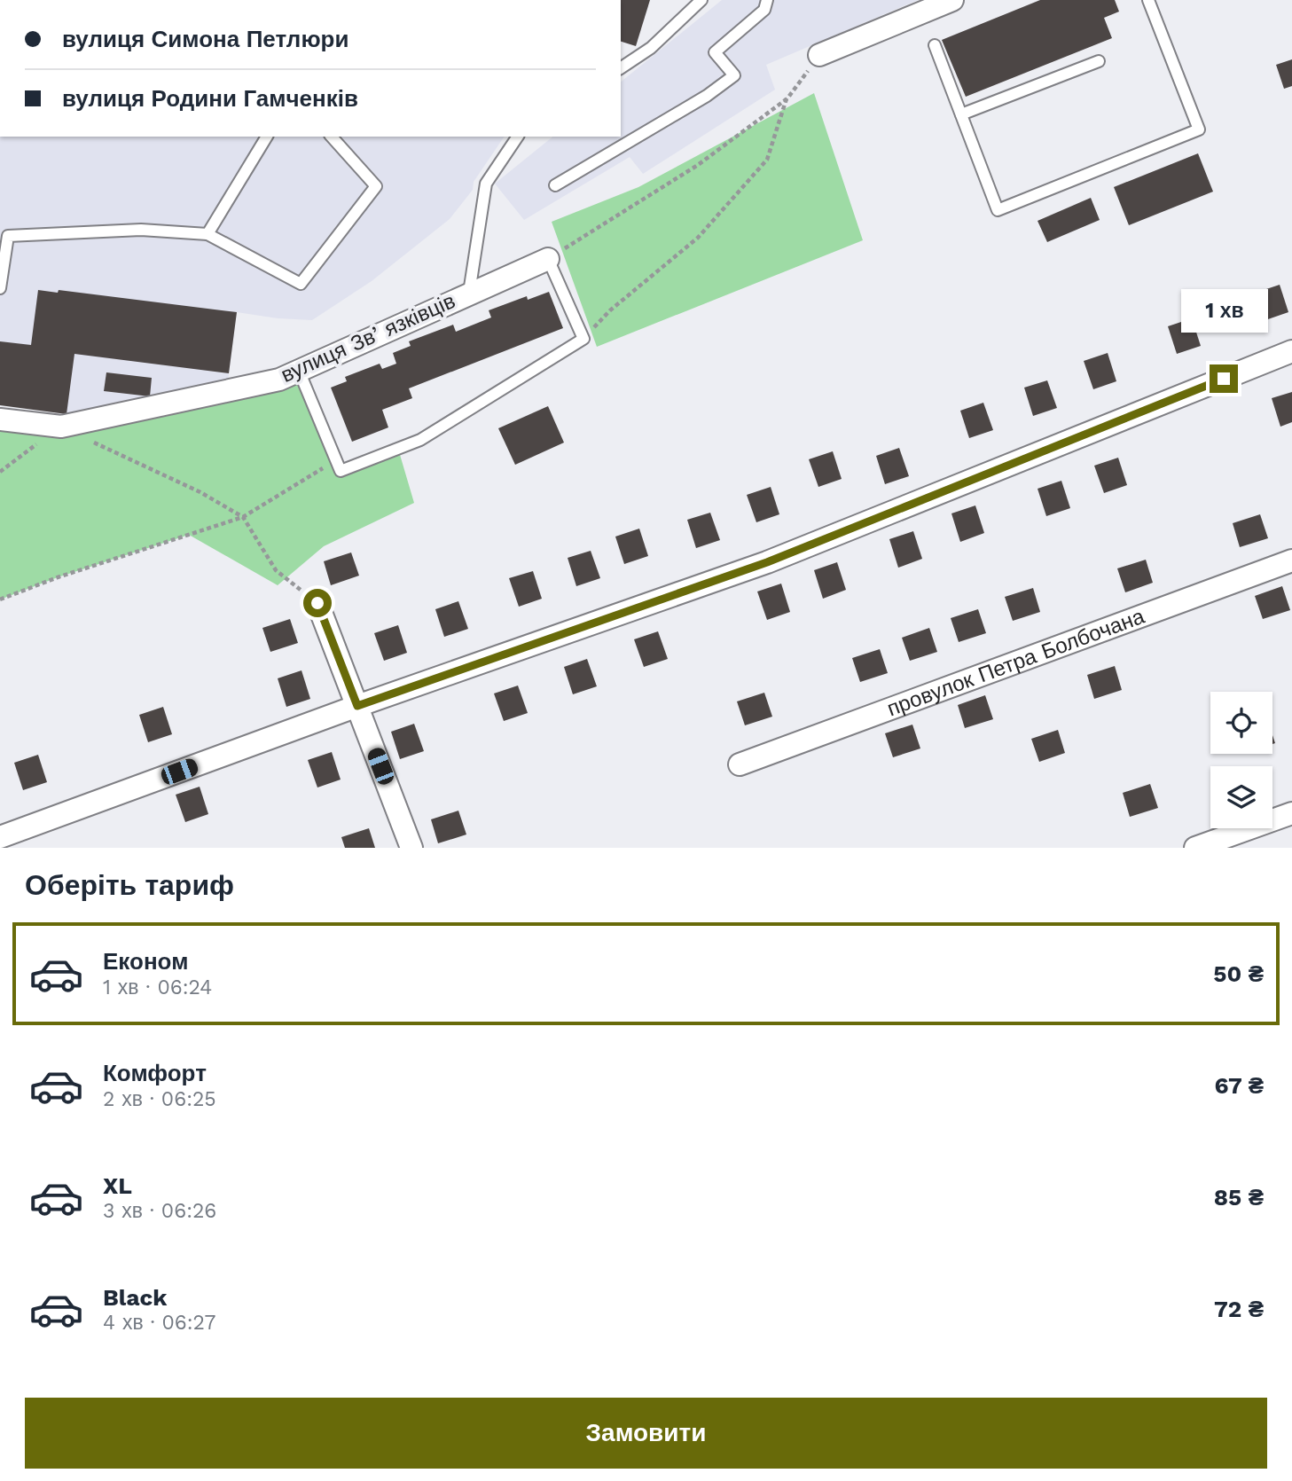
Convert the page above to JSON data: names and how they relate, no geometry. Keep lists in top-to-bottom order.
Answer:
{
  "streets": {
    "street": ["вулиця Звʼязківців", "провулок Петра Болбочана"]
  },
  "page": {
    "banner": ["вулиця Симона Петлюри", "вулиця Родини Гамченків"],
    "bubble": "1 хв",
    "heading": "Оберіть тариф",
    "list": [
      {
        "name": "Економ",
        "note": "1 хв · 06:24",
        "value": "50 ₴"
      },
      {
        "name": "Комфорт",
        "note": "2 хв · 06:25",
        "value": "67 ₴"
      },
      {
        "name": "XL",
        "note": "3 хв · 06:26",
        "value": "85 ₴"
      },
      {
        "name": "Black",
        "note": "4 хв · 06:27",
        "value": "72 ₴"
      }
    ],
    "buttons": "Замовити"
  }
}
